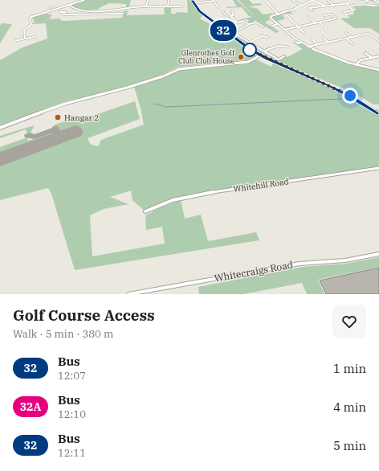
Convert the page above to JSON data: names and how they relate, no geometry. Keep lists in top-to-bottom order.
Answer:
{
  "streets": {
    "street": ["Whitehill Road", "Whitecraigs Road"]
  },
  "places": ["Glenrothes Golf Club Club House", "Hangar 2"],
  "lines": ["bus line 32"],
  "page": {
    "on_map": "32",
    "heading": ["Golf Course Access", "Walk · 5 min · 380 m"],
    "list": [
      {
        "mark": "32",
        "name": "Bus",
        "note": "12:07",
        "value": "1 min"
      },
      {
        "mark": "32A",
        "name": "Bus",
        "note": "12:10",
        "value": "4 min"
      },
      {
        "mark": "32",
        "name": "Bus",
        "note": "12:11",
        "value": "5 min"
      }
    ]
  }
}
